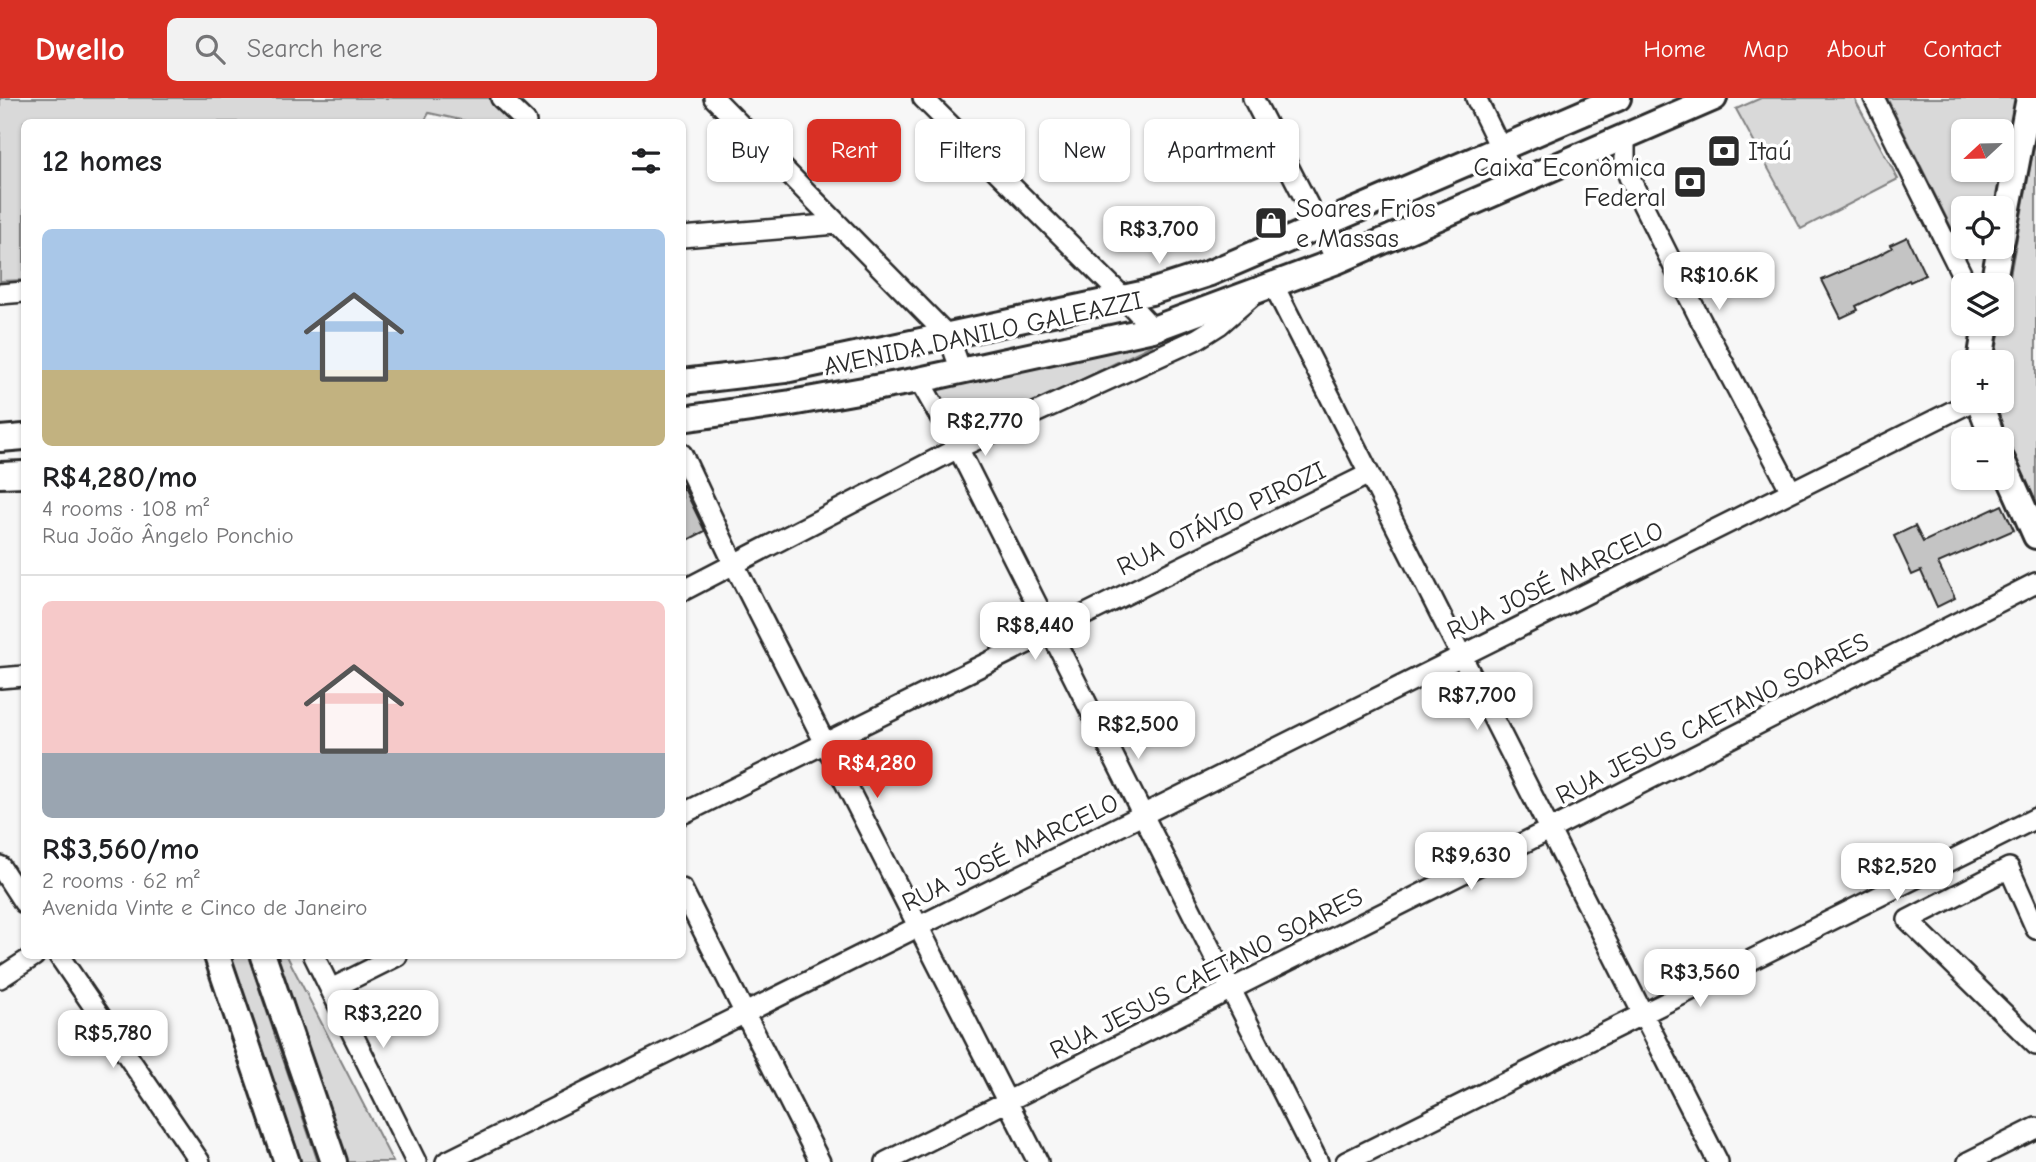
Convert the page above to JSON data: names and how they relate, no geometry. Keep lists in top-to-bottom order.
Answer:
{
  "streets": {
    "main road": ["AVENIDA DANILO GALEAZZI"],
    "street": ["RUA OTÁVIO PIROZI", "RUA JOSÉ MARCELO", "RUA JESUS CAETANO SOARES"]
  },
  "places": {
    "bank": ["Itaú", "Caixa Econômica Federal"],
    "shop": ["Soares Frios e Massas"]
  },
  "north": "left",
  "page": {
    "header": "Dwello",
    "search": "Search here",
    "nav": [
      "Home",
      "Map",
      "About",
      "Contact"
    ],
    "map_buttons": ["+", "−"],
    "chip": [
      "Buy",
      "Rent",
      "Filters",
      "New",
      "Apartment"
    ],
    "heading": "12 homes",
    "list": [
      {
        "name": "R$4,280/mo",
        "note": "4 rooms · 108 m² · Rua João Ângelo Ponchio"
      },
      {
        "name": "R$3,560/mo",
        "note": "2 rooms · 62 m² · Avenida Vinte e Cinco de Janeiro"
      }
    ],
    "price": [
      "R$3,700",
      "R$10.6K",
      "R$2,770",
      "R$8,440",
      "R$7,700",
      "R$2,500",
      "R$4,280",
      "R$9,630",
      "R$2,520",
      "R$3,560",
      "R$3,220",
      "R$5,780"
    ]
  }
}
